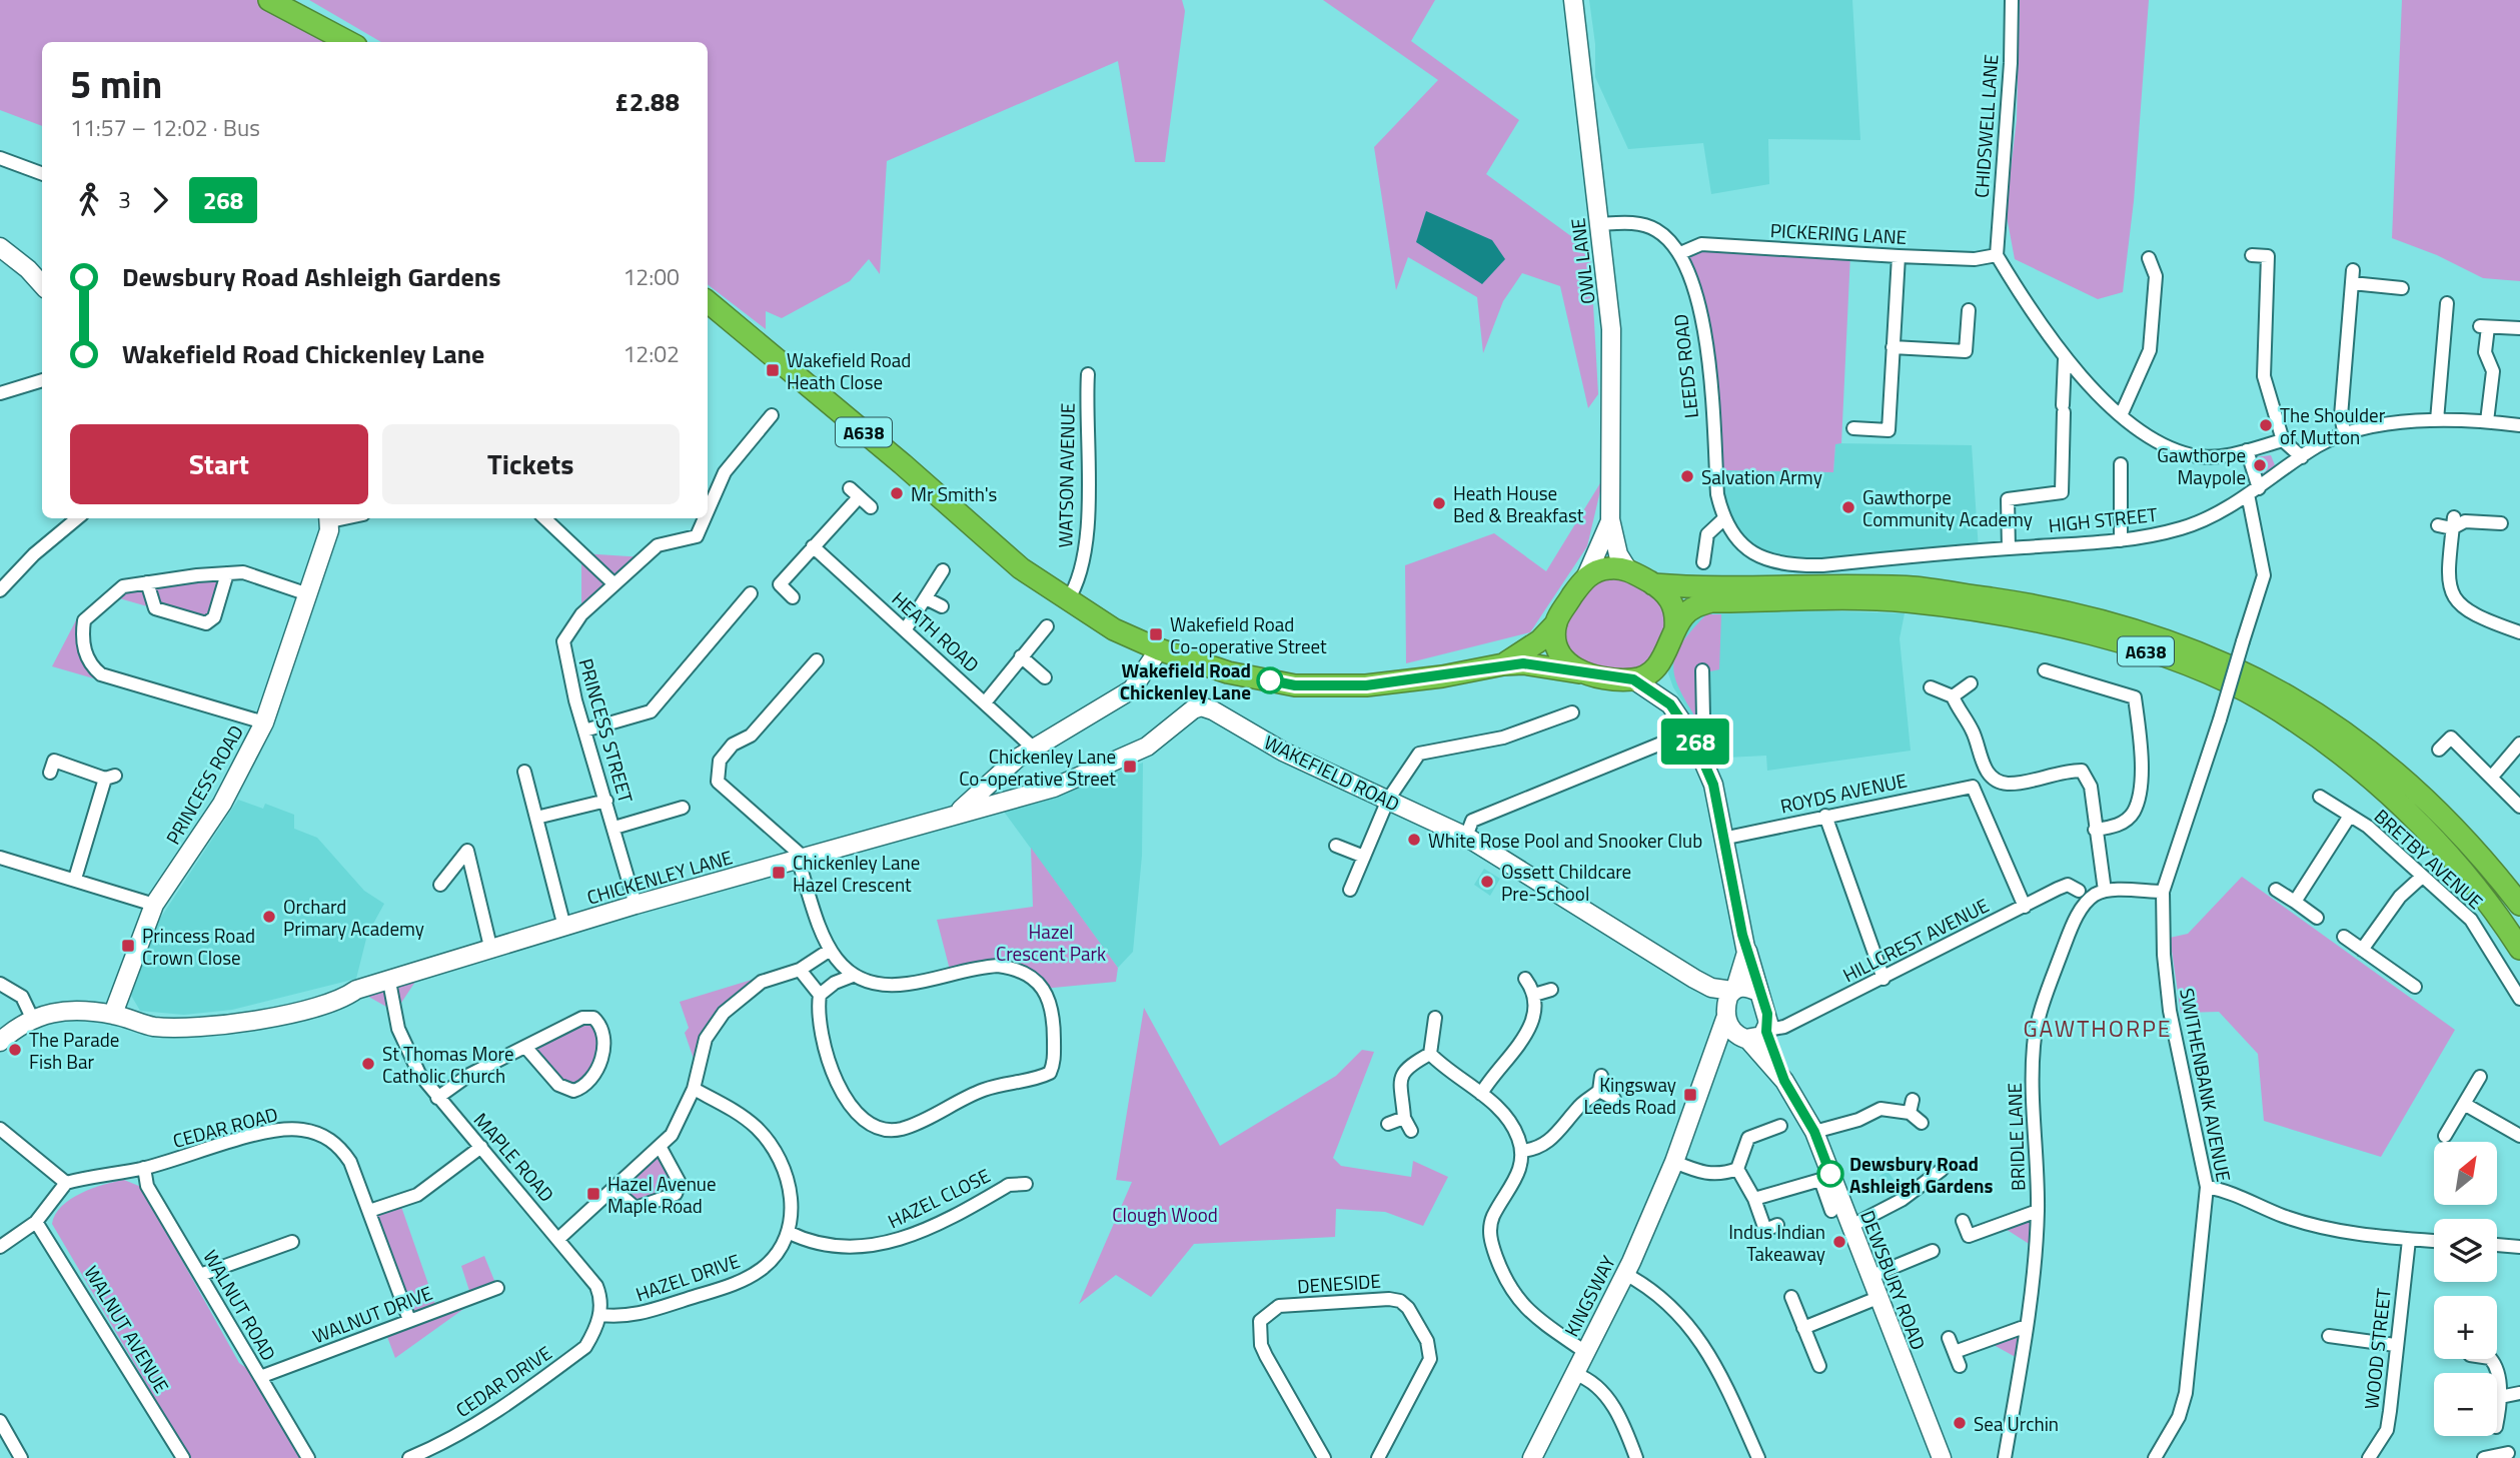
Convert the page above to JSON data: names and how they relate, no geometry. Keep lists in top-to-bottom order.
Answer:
{
  "streets": {
    "highway": ["A638"],
    "street": [
      "CHIDSWELL LANE",
      "PICKERING LANE",
      "OWL LANE",
      "LEEDS ROAD",
      "WATSON AVENUE",
      "HIGH STREET",
      "HEATH ROAD",
      "PRINCESS STREET",
      "WAKEFIELD ROAD",
      "PRINCESS ROAD",
      "ROYDS AVENUE",
      "BRETBY AVENUE",
      "CHICKENLEY LANE",
      "HILLCREST AVENUE",
      "SWITHENBANK AVENUE",
      "CEDAR ROAD",
      "BRIDLE LANE",
      "MAPLE ROAD",
      "HAZEL CLOSE",
      "HAZEL DRIVE",
      "DEWSBURY ROAD",
      "DENESIDE",
      "KINGSWAY",
      "WALNUT ROAD",
      "WALNUT DRIVE",
      "WALNUT AVENUE",
      "WOOD STREET",
      "CEDAR DRIVE"
    ]
  },
  "crossings": [
    ["CHIDSWELL LANE", "PICKERING LANE"],
    ["PICKERING LANE", "LEEDS ROAD"],
    ["OWL LANE", "LEEDS ROAD"],
    ["OWL LANE", "A638"],
    ["LEEDS ROAD", "HIGH STREET"],
    ["A638", "WATSON AVENUE"],
    ["HIGH STREET", "SWITHENBANK AVENUE"],
    ["PRINCESS STREET", "CHICKENLEY LANE"],
    ["WAKEFIELD ROAD", "CHICKENLEY LANE"],
    ["PRINCESS ROAD", "CHICKENLEY LANE"],
    ["ROYDS AVENUE", "HILLCREST AVENUE"],
    ["CHICKENLEY LANE", "MAPLE ROAD"],
    ["HILLCREST AVENUE", "DEWSBURY ROAD"],
    ["HILLCREST AVENUE", "KINGSWAY"],
    ["CEDAR ROAD", "WALNUT ROAD"],
    ["CEDAR ROAD", "WALNUT DRIVE"],
    ["MAPLE ROAD", "HAZEL DRIVE"],
    ["MAPLE ROAD", "CEDAR DRIVE"],
    ["HAZEL CLOSE", "HAZEL DRIVE"],
    ["HAZEL DRIVE", "CEDAR DRIVE"],
    ["DEWSBURY ROAD", "KINGSWAY"],
    ["WALNUT ROAD", "WALNUT DRIVE"]
  ],
  "districts": ["GAWTHORPE"],
  "parks": ["Hazel Crescent Park", "Clough Wood"],
  "places": {
    "transit": [
      "Wakefield Road Heath Close",
      "Wakefield Road Co-operative Street",
      "Chickenley Lane Co-operative Street",
      "Chickenley Lane Hazel Crescent",
      "Princess Road Crown Close",
      "Kingsway Leeds Road",
      "Hazel Avenue Maple Road"
    ],
    "other": [
      "The Shoulder of Mutton",
      "Gawthorpe Maypole",
      "Salvation Army",
      "Mr Smith's",
      "Heath House Bed & Breakfast",
      "Gawthorpe Community Academy",
      "Wakefield Road Chickenley Lane",
      "White Rose Pool and Snooker Club",
      "Ossett Childcare Pre-School",
      "Orchard Primary Academy",
      "The Parade Fish Bar",
      "St Thomas More Catholic Church",
      "Dewsbury Road Ashleigh Gardens",
      "Indus Indian Takeaway",
      "Sea Urchin"
    ]
  },
  "lines": ["bus line 268"],
  "north": "top right",
  "page": {
    "on_map": "268",
    "heading": ["5 min", "11:57 – 12:02 · Bus", "£2.88"],
    "legs": ["3", "268"],
    "list": [
      {
        "name": "Dewsbury Road Ashleigh Gardens",
        "value": "12:00"
      },
      {
        "name": "Wakefield Road Chickenley Lane",
        "value": "12:02"
      }
    ],
    "buttons": ["Start", "Tickets"],
    "map_buttons": ["+", "−"]
  }
}
